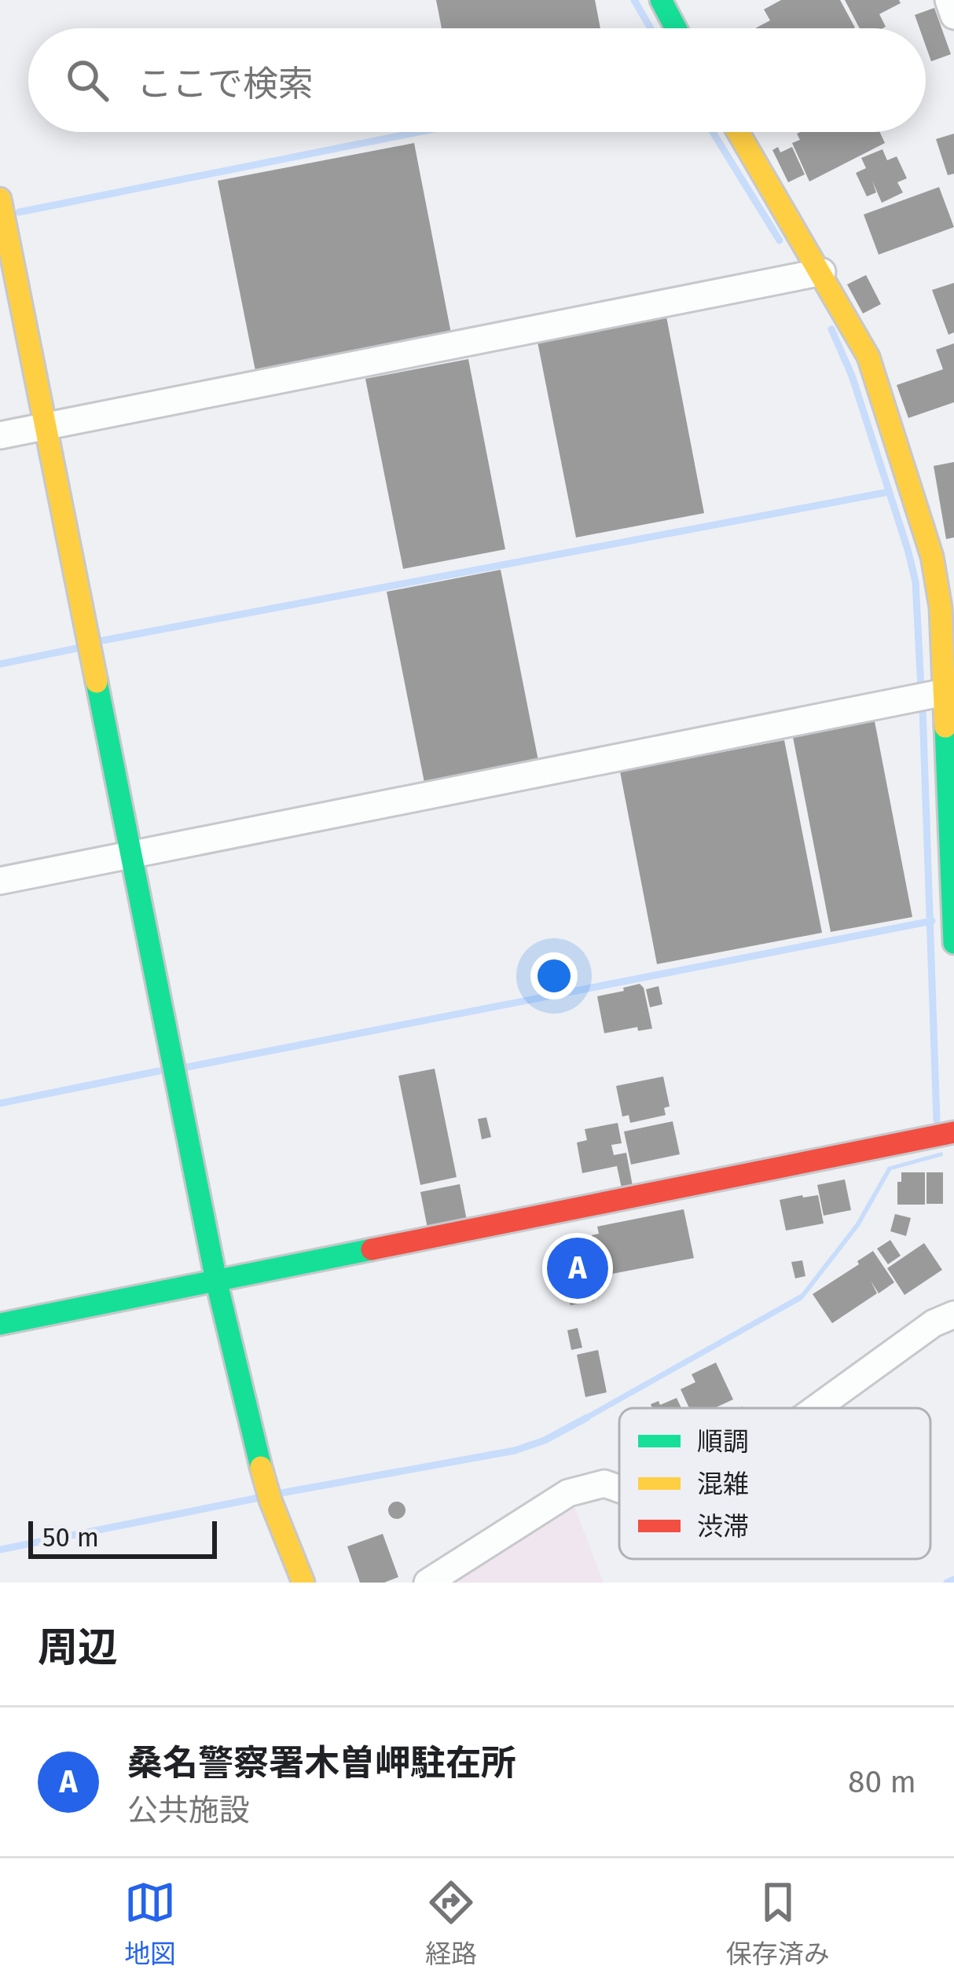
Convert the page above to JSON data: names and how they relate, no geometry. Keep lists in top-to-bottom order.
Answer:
{
  "legend": ["順調", "混雑", "渋滞"],
  "scale_bar": "50 m",
  "page": {
    "search": "ここで検索",
    "pins": "A",
    "scale": "50 m",
    "heading": "周辺",
    "list": [
      {
        "mark": "A",
        "name": "桑名警察署木曽岬駐在所",
        "note": "公共施設",
        "value": "80 m"
      }
    ],
    "nav": ["地図", "経路", "保存済み"]
  }
}
